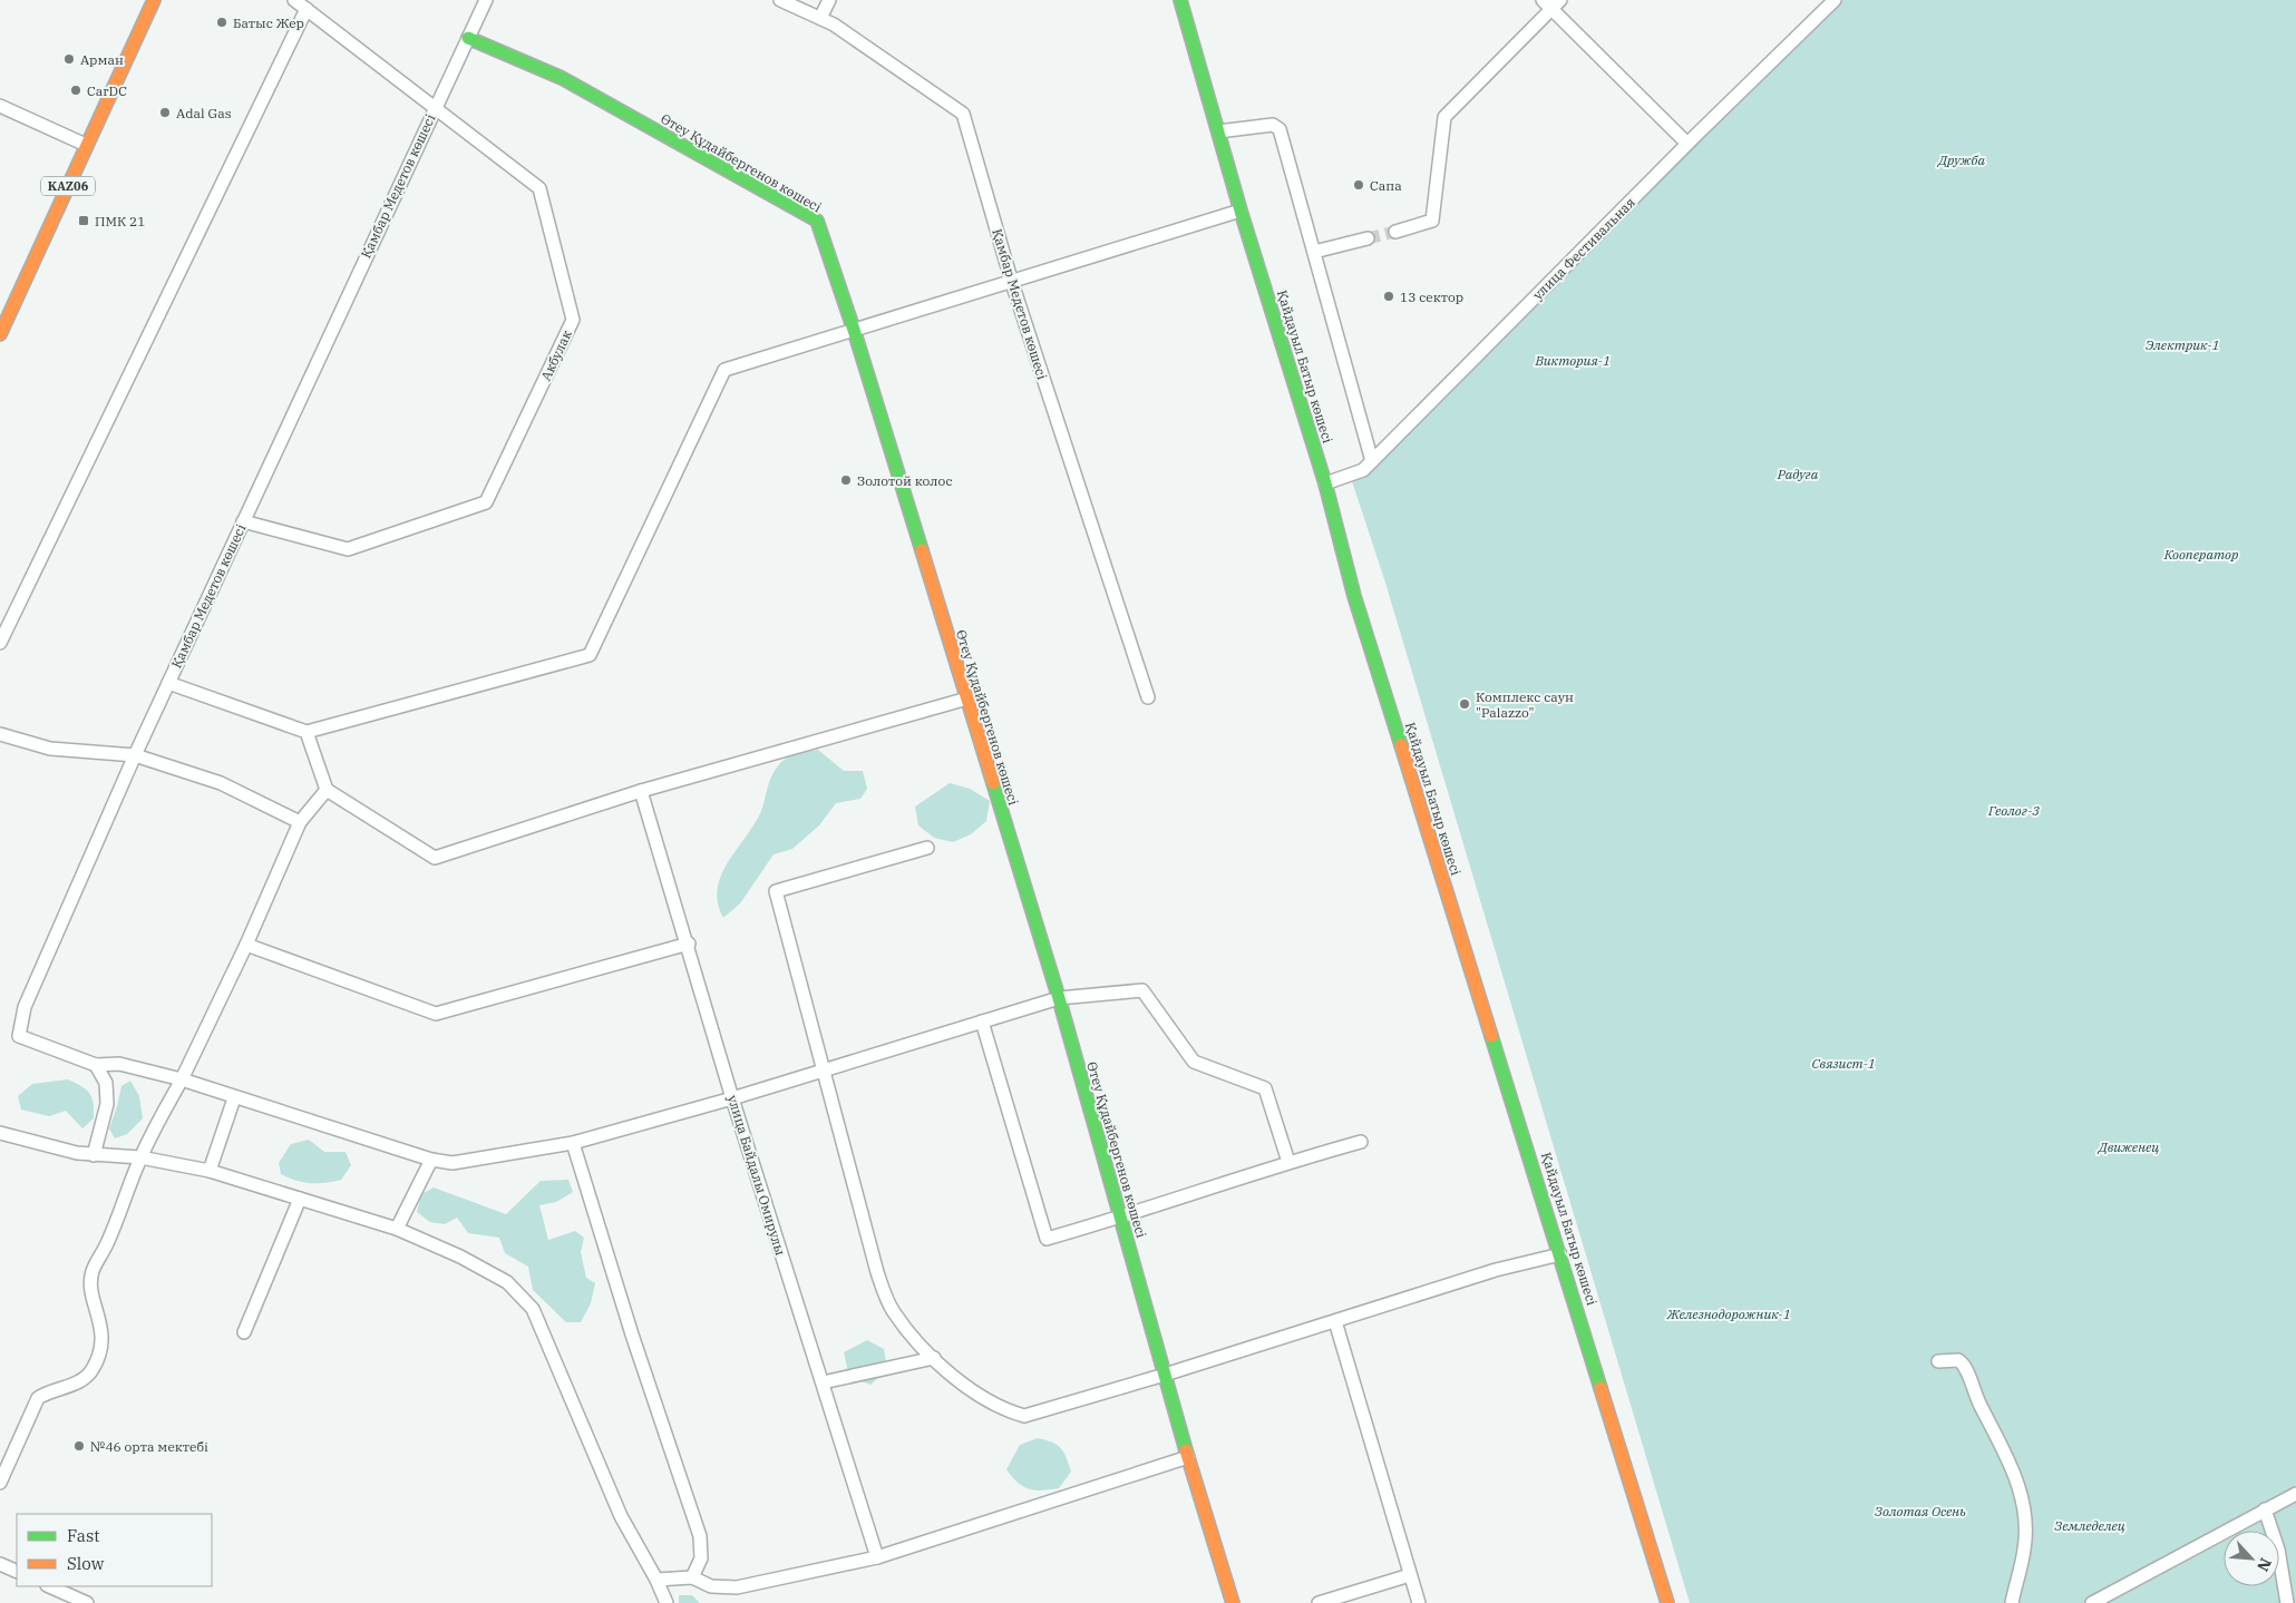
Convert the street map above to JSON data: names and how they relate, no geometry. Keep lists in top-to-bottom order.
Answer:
{
  "streets": {
    "main road": ["Өтеу Құдайбергенов көшесі", "KАZ06", "Қайдауыл Батыр көшесі"],
    "street": [
      "Қамбар Медетов көшесі",
      "улица Фестивальная",
      "Акбулак",
      "улица Байдалы Омирулы"
    ]
  },
  "crossings": [
    ["Өтеу Құдайбергенов көшесі", "Қамбар Медетов көшесі"],
    ["Қамбар Медетов көшесі", "Акбулак"],
    ["улица Фестивальная", "Қайдауыл Батыр көшесі"]
  ],
  "parks": [
    "Дружба",
    "Электрик-1",
    "Виктория-1",
    "Радуга",
    "Кооператор",
    "Геолог-3",
    "Связист-1",
    "Движенец",
    "Железнодорожник-1",
    "Золотая Осень",
    "Земледелец"
  ],
  "places": {
    "other": [
      "Батыс Жер",
      "Арман",
      "CarDC",
      "Adal Gas",
      "Сапа",
      "13 сектор",
      "Золотой колос",
      "Комплекс саун \"Palazzo\"",
      "№46 орта мектебі"
    ],
    "transit": ["ПМК 21"]
  },
  "legend": ["Fast", "Slow"],
  "north": "bottom right"
}
